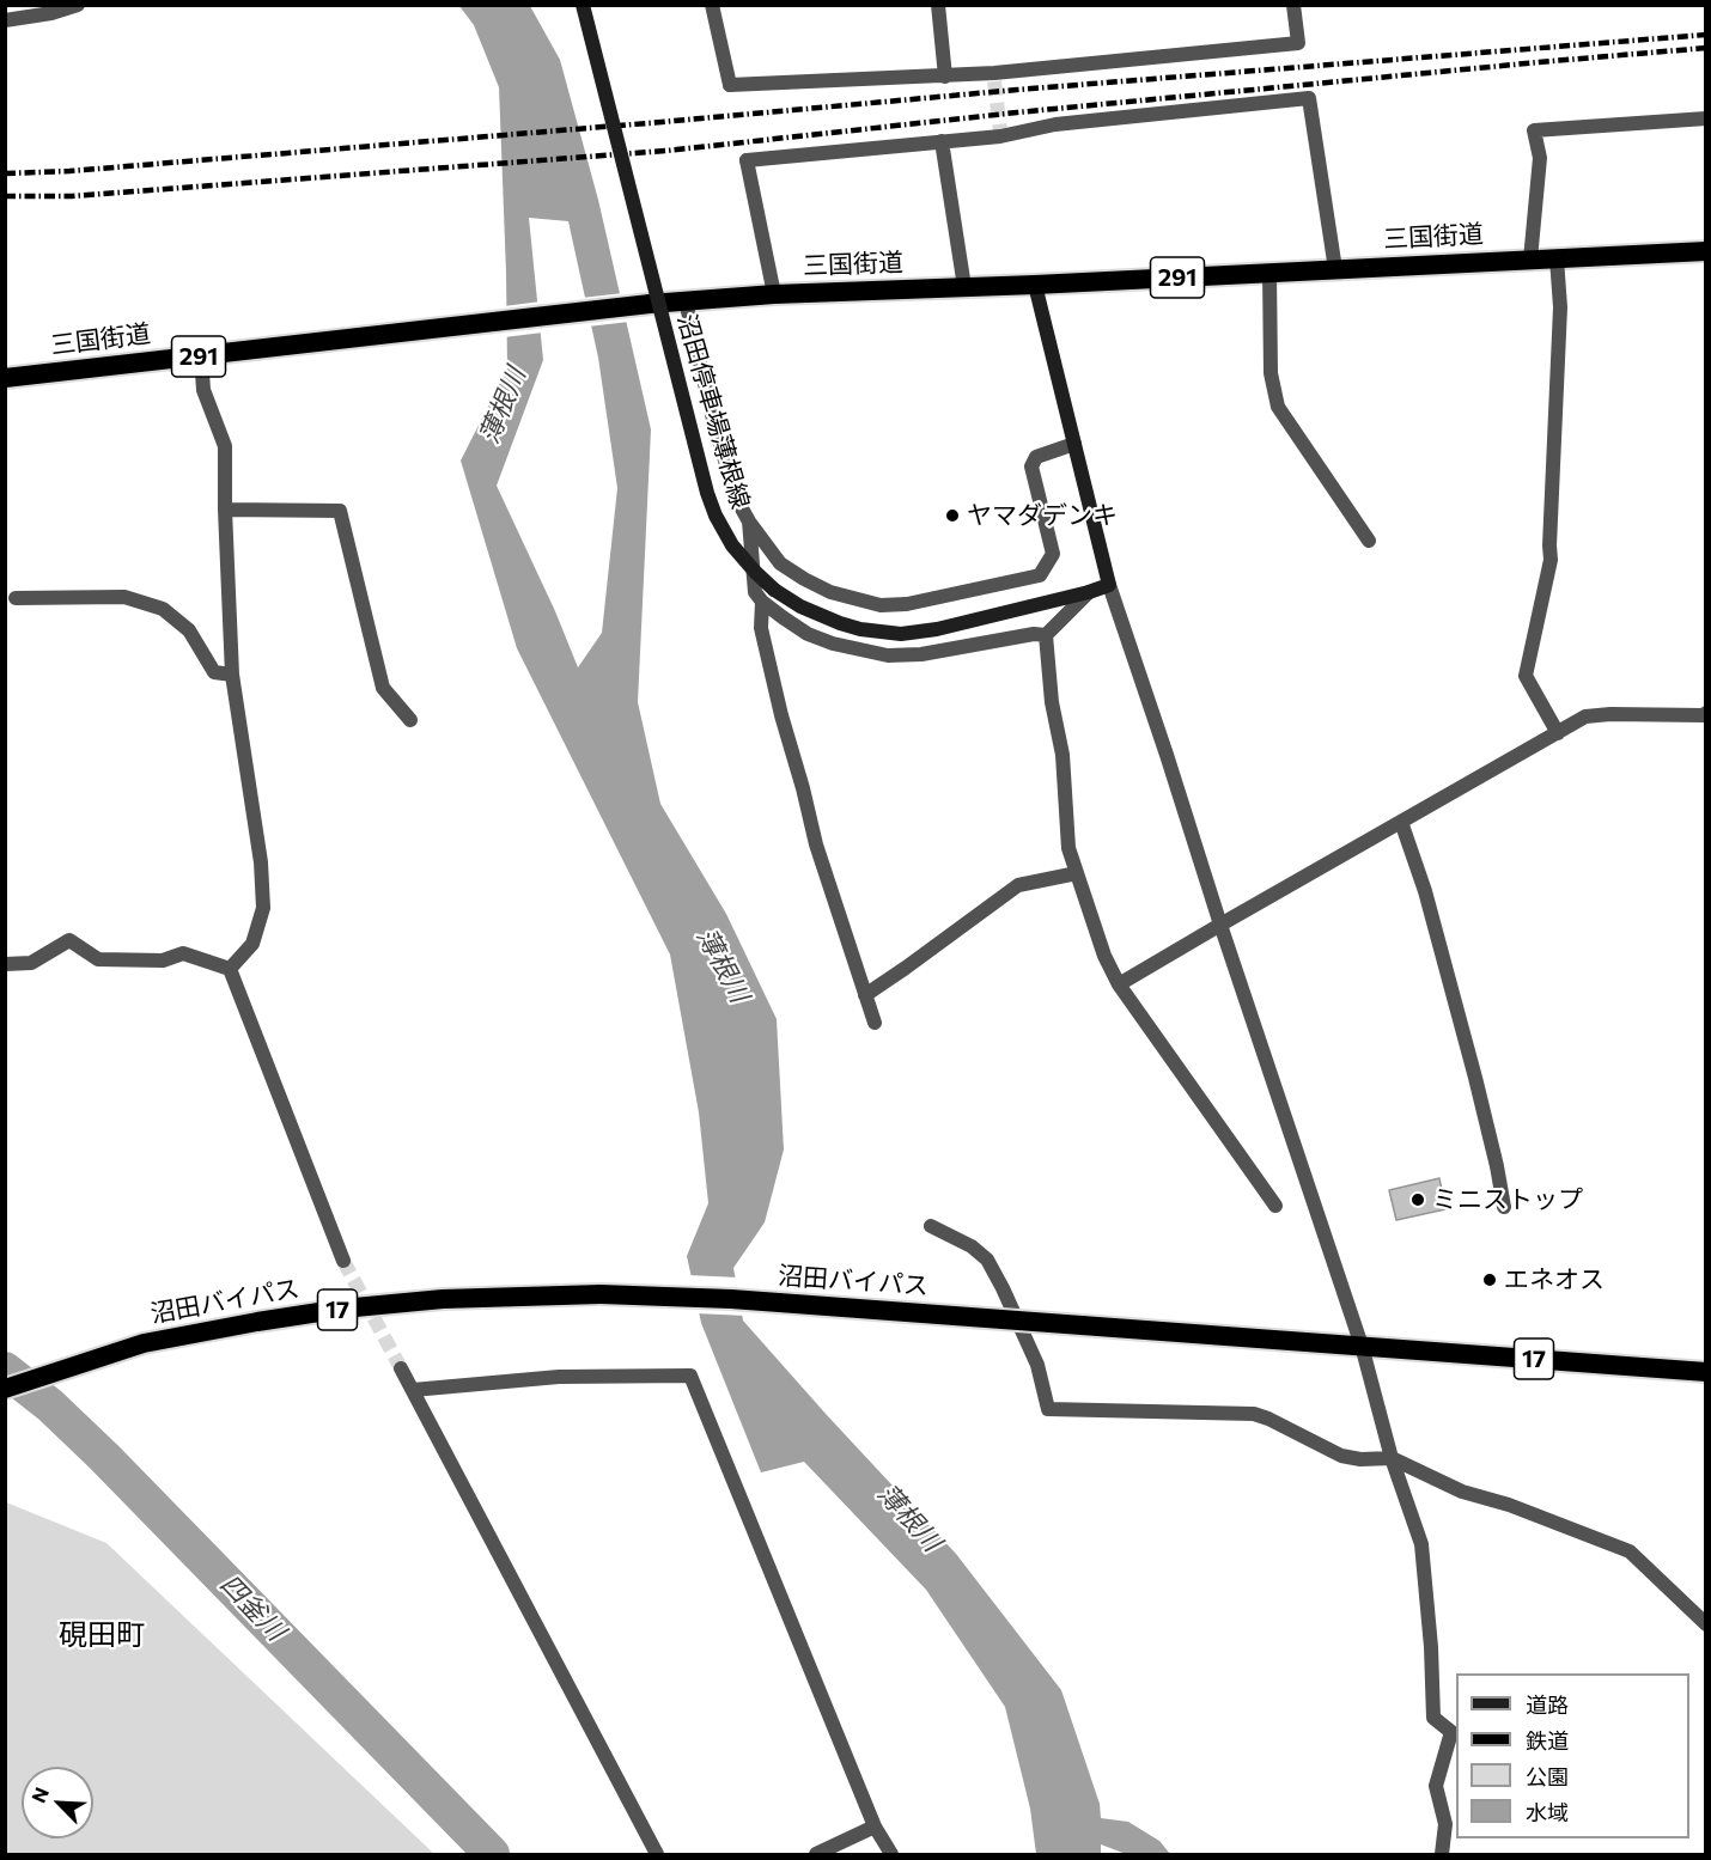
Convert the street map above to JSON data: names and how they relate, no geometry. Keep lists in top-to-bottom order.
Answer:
{
  "streets": {
    "highway": [
      "三国街道",
      "291",
      "沼田バイパス",
      "17"
    ],
    "main road": ["沼田停車場薄根線"]
  },
  "districts": ["硯田町"],
  "water": ["薄根川", "四釜川"],
  "places": ["ヤマダデンキ", "ミニストップ", "エネオス"],
  "legend": [
    "道路",
    "鉄道",
    "公園",
    "水域"
  ],
  "north": "top left"
}
